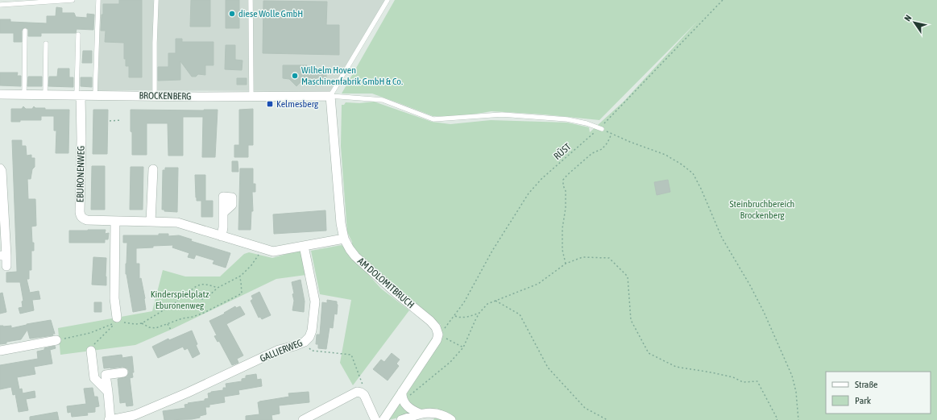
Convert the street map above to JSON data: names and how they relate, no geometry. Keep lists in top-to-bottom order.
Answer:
{
  "streets": {
    "street": [
      "BROCKENBERG",
      "EBURONENWEG",
      "AM DOLOMITBRUCH",
      "GALLIERWEG"
    ],
    "path": ["RÜST"]
  },
  "crossings": [
    ["BROCKENBERG", "EBURONENWEG"],
    ["BROCKENBERG", "AM DOLOMITBRUCH"],
    ["RÜST", "AM DOLOMITBRUCH"],
    ["EBURONENWEG", "GALLIERWEG"]
  ],
  "parks": ["Steinbruchbereich Brockenberg", "Kinderspielplatz Eburonenweg"],
  "places": {
    "other": ["diese Wolle GmbH", "Wilhelm Hoven Maschinenfabrik GmbH & Co."],
    "transit": ["Kelmesberg"]
  },
  "legend": ["Straße", "Park"],
  "north": "top left"
}
